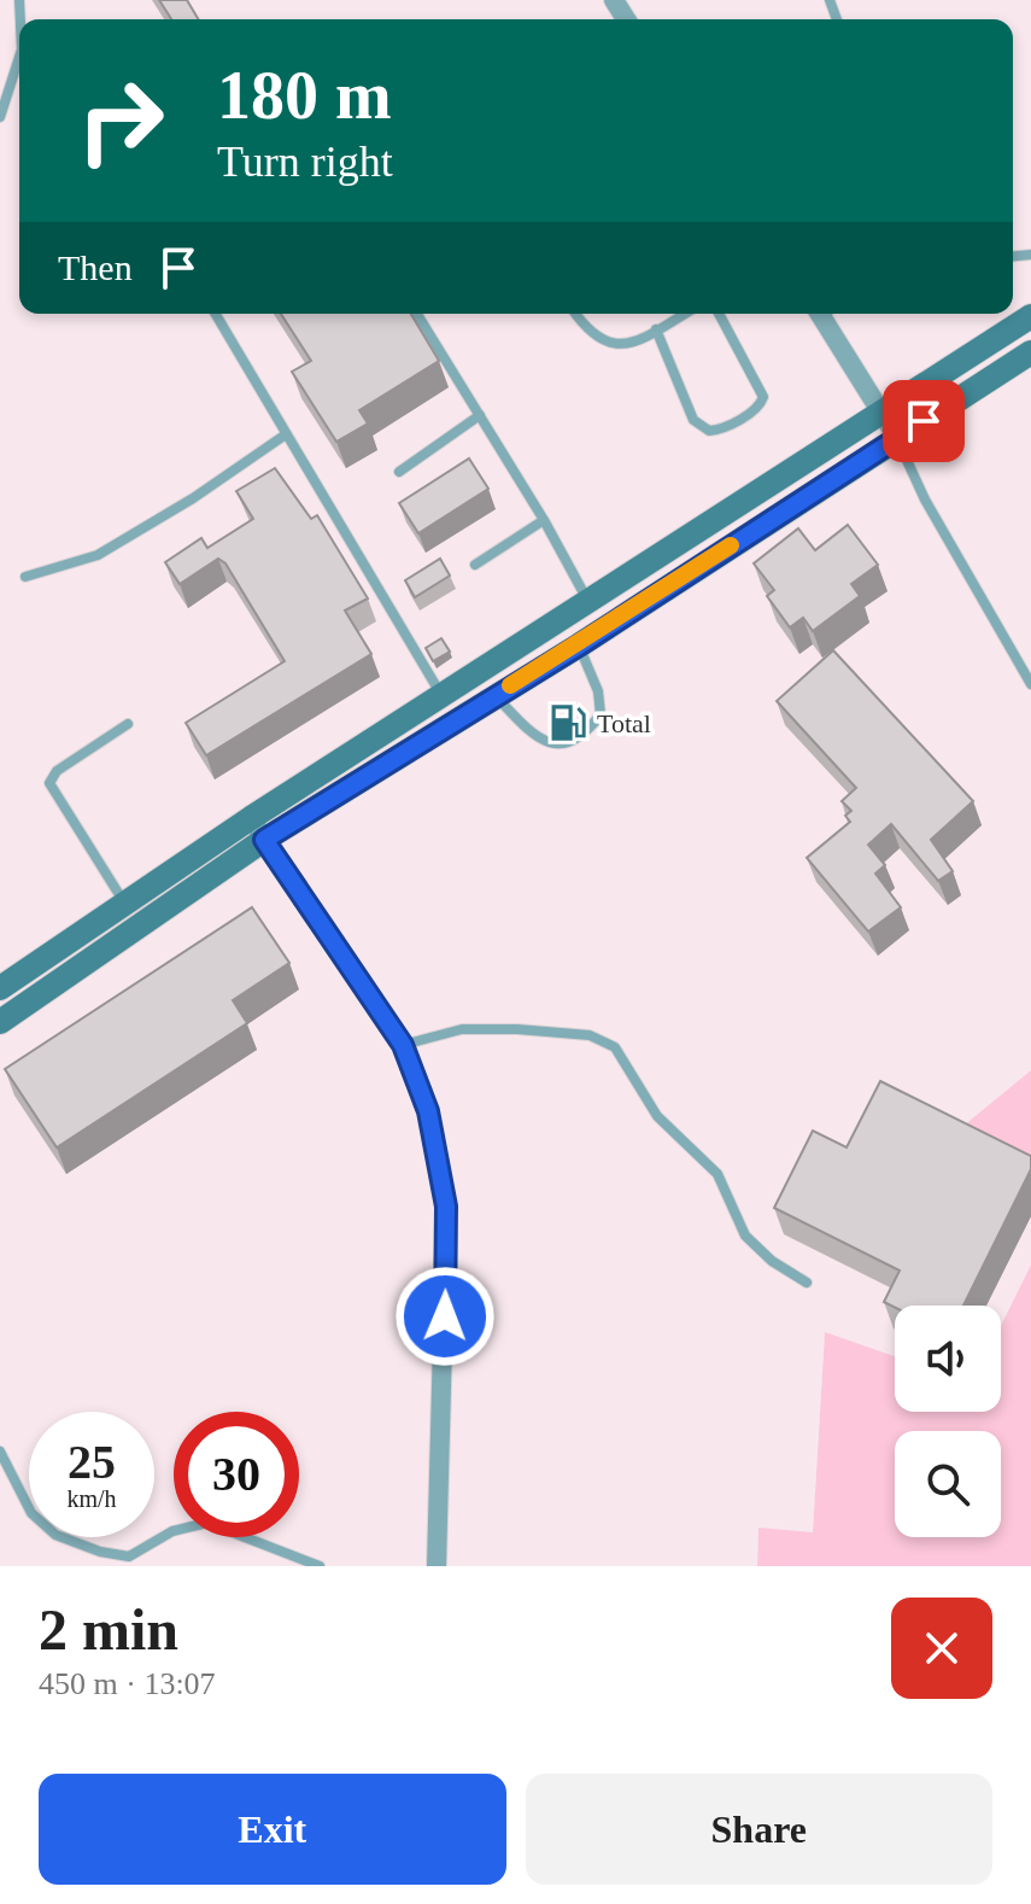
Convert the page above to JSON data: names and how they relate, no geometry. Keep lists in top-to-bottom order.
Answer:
{
  "places": {
    "fuel station": ["Total"]
  },
  "page": {
    "turn": ["180 m", "Turn right"],
    "then": "Then",
    "speed": "25 km/h",
    "limit": "30",
    "heading": ["2 min", "450 m · 13:07"],
    "buttons": ["Exit", "Share"]
  }
}
